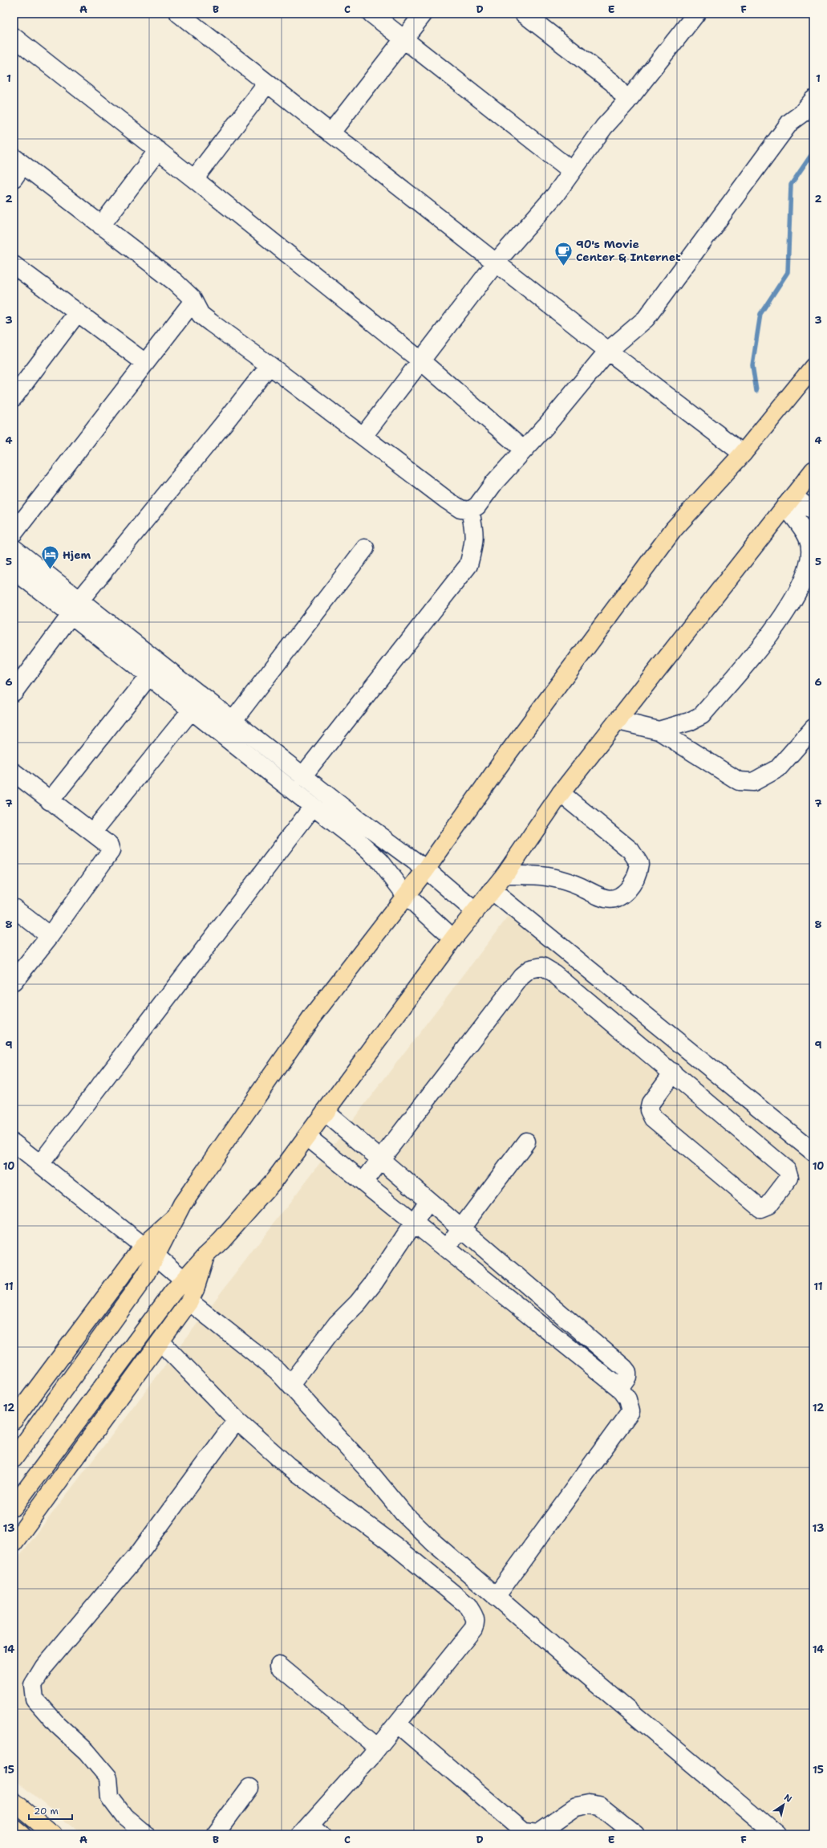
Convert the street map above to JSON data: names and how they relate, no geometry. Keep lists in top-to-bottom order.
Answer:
{
  "places": {
    "cafe": ["90's Movie Center & Internet"],
    "hotel": ["Hjem"]
  },
  "scale_bar": "20 m",
  "north": "top right",
  "grid": {
    "columns": [
      "A",
      "B",
      "C",
      "D",
      "E",
      "F"
    ],
    "rows": [
      "1",
      "2",
      "3",
      "4",
      "5",
      "6",
      "7",
      "8",
      "9",
      "10",
      "11",
      "12",
      "13",
      "14",
      "15"
    ]
  }
}
